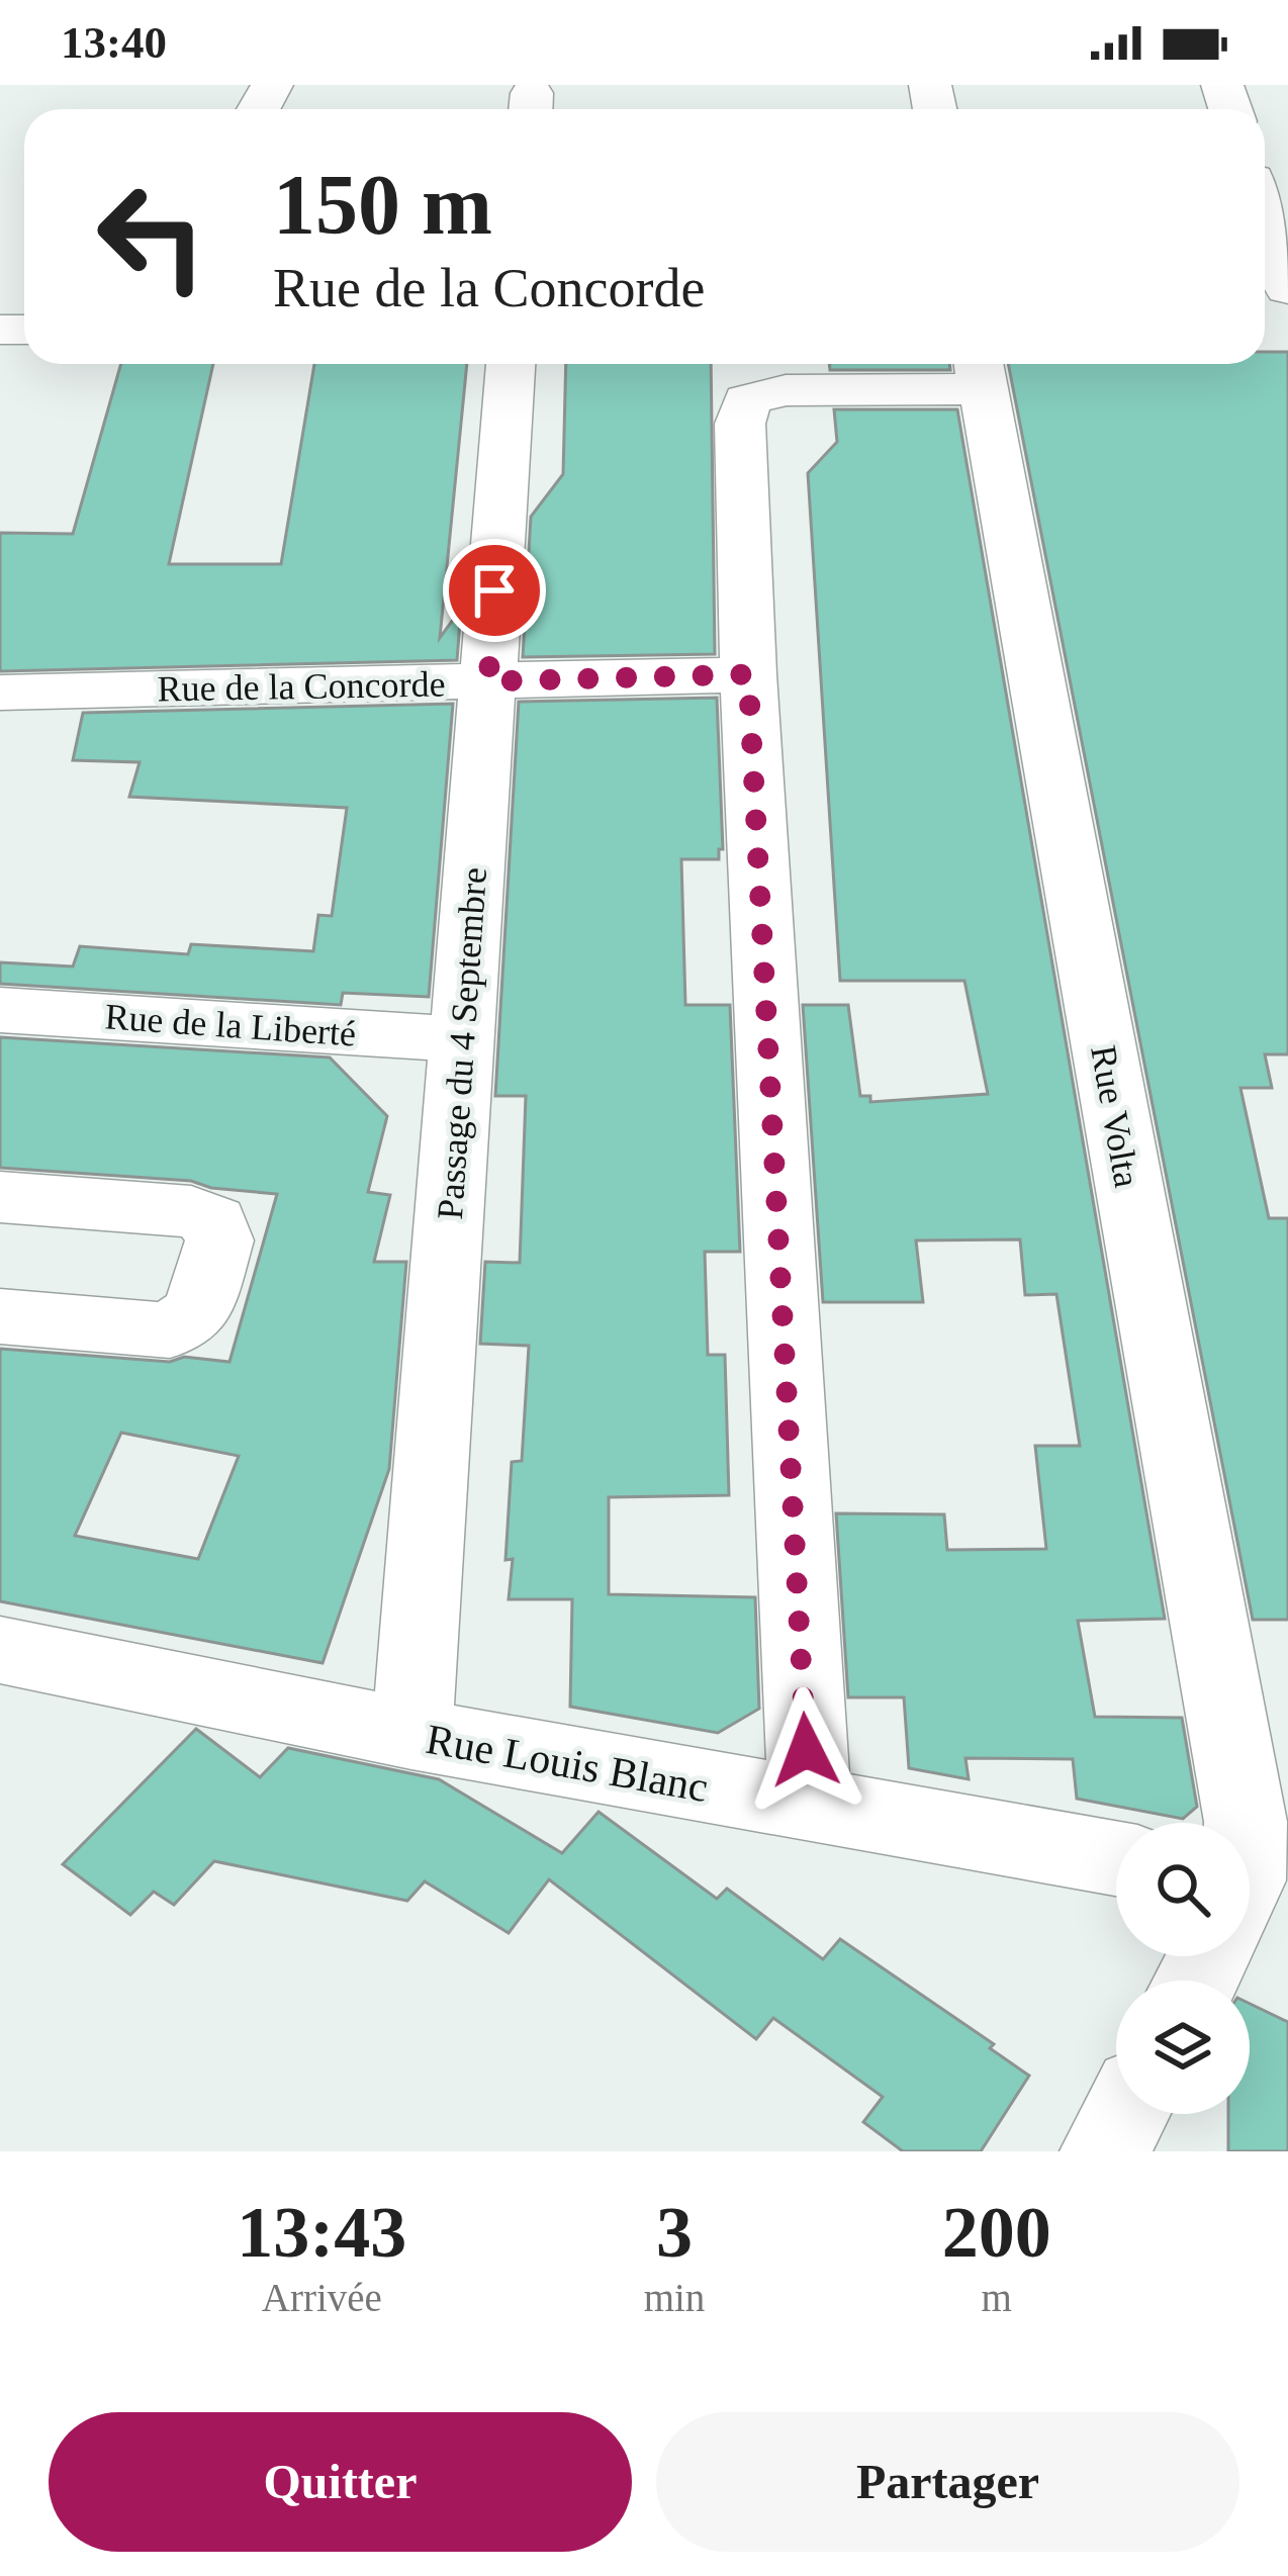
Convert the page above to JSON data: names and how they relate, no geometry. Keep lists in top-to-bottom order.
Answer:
{
  "streets": {
    "street": [
      "Rue de la Concorde",
      "Rue de la Liberté",
      "Passage du 4 Septembre",
      "Rue Volta",
      "Rue Louis Blanc"
    ]
  },
  "crossings": [
    ["Rue de la Concorde", "Passage du 4 Septembre"],
    ["Rue de la Liberté", "Passage du 4 Septembre"],
    ["Passage du 4 Septembre", "Rue Louis Blanc"]
  ],
  "page": {
    "status": "13:40",
    "turn": ["150 m", "Rue de la Concorde"],
    "eta": [
      "13:43",
      "Arrivée",
      "3",
      "min",
      "200",
      "m"
    ],
    "buttons": ["Quitter", "Partager"]
  }
}
